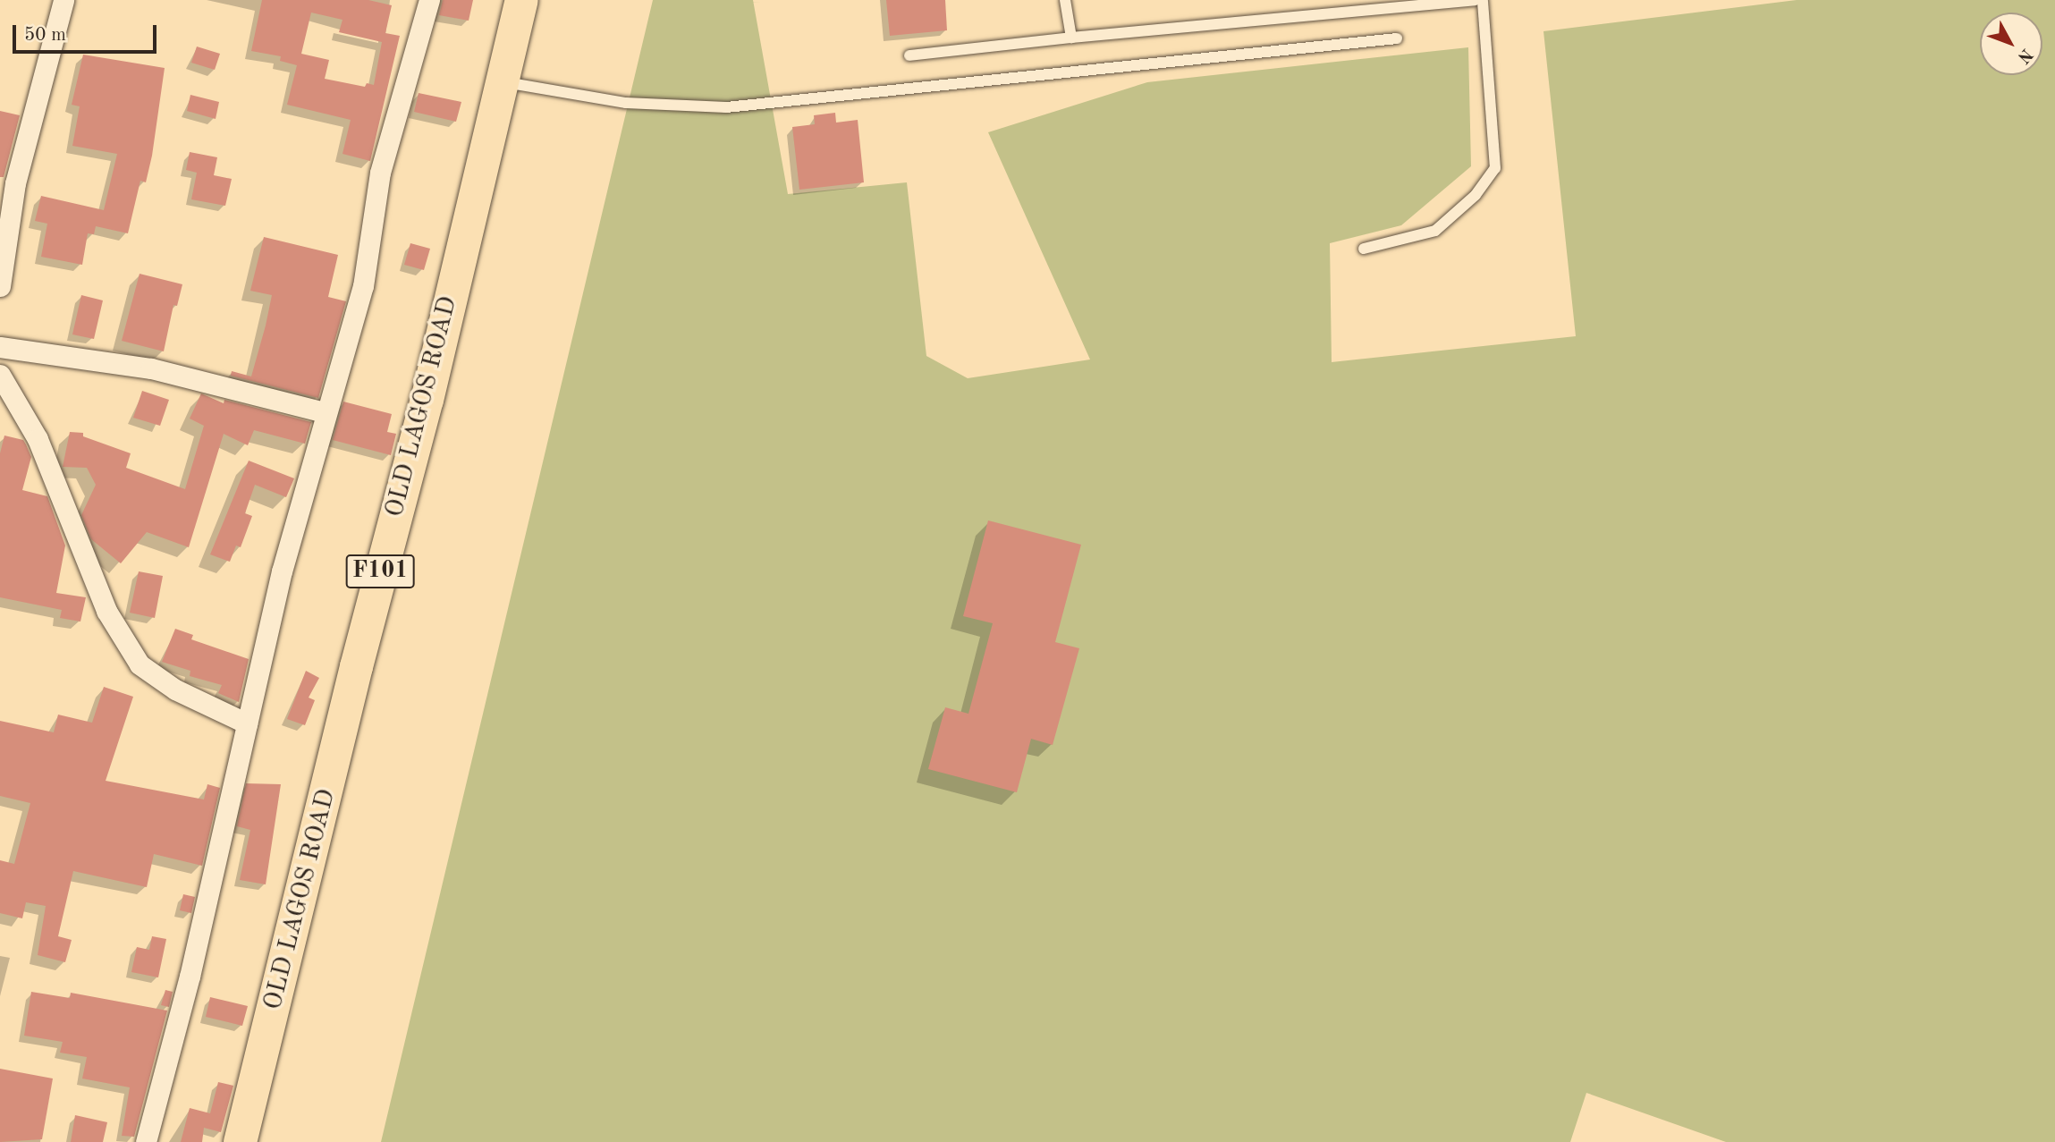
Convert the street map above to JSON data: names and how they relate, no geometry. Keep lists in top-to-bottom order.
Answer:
{
  "streets": {
    "main road": ["OLD LAGOS ROAD", "F101"]
  },
  "scale_bar": "50 m",
  "north": "bottom right"
}
